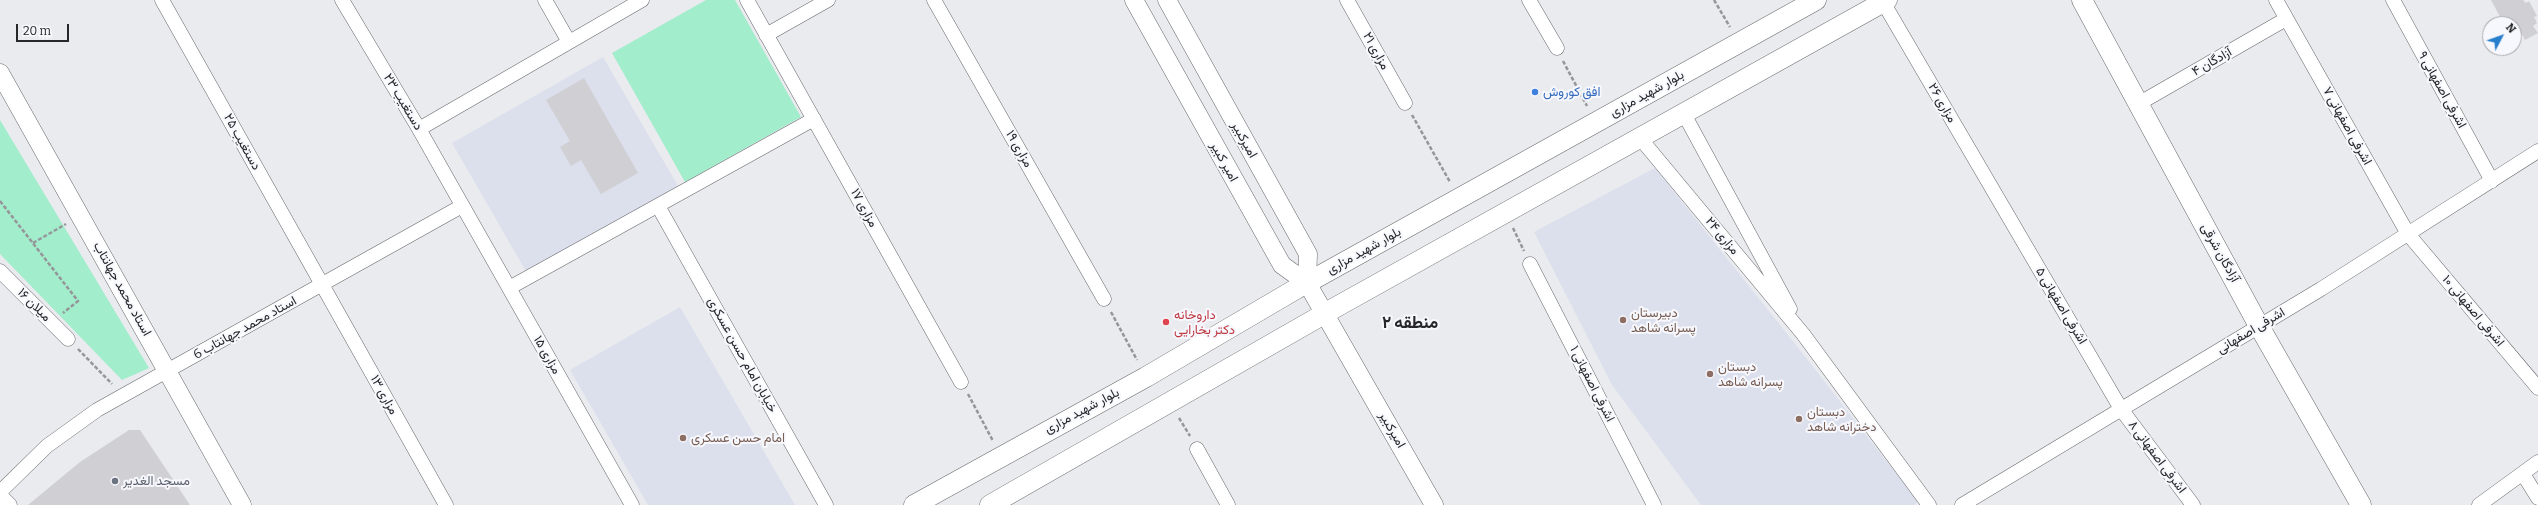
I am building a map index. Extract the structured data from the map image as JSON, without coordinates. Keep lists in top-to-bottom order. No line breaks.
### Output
{"streets":{"main road":["بلوار شهید مزاری","آزادگان شرقی"],"street":["مزاری ۲۱","آزادگان ۴","اشرفی اصفهانی ۹","دستغیب ۲۳","مزاری ۲۶","اشرفی اصفهانی ۷","امیرکبیر","دستغیب ۲۵","مزاری ۱۹","امیر کبیر","مزاری ۱۷","مزاری ۲۴","استاد محمد جهانتاب","میلان ۱۶","اشرفی اصفهانی ۵","اشرفی اصفهانی ۱۰","استاد محمد جهانتاب 6","اشرفی اصفهانی","مزاری ۱۵","خیابان امام حسن عسکری","اشرفی اصفهانی ۱","مزاری ۱۳","اشرفی اصفهانی ۸"]},"crossings":[["آزادگان ۴","اشرفی اصفهانی ۷"],["آزادگان ۴","آزادگان شرقی"],["اشرفی اصفهانی ۹","اشرفی اصفهانی"],["بلوار شهید مزاری","امیرکبیر"],["بلوار شهید مزاری","امیر کبیر"],["دستغیب ۲۳","استاد محمد جهانتاب 6"],["دستغیب ۲۳","مزاری ۱۵"],["مزاری ۲۶","اشرفی اصفهانی ۵"],["اشرفی اصفهانی ۷","اشرفی اصفهانی ۱۰"],["اشرفی اصفهانی ۷","اشرفی اصفهانی"],["امیرکبیر","امیر کبیر"],["دستغیب ۲۵","استاد محمد جهانتاب 6"],["دستغیب ۲۵","مزاری ۱۳"],["آزادگان شرقی","اشرفی اصفهانی"],["استاد محمد جهانتاب","استاد محمد جهانتاب 6"],["اشرفی اصفهانی ۵","اشرفی اصفهانی"],["اشرفی اصفهانی ۵","اشرفی اصفهانی ۸"],["اشرفی اصفهانی ۱۰","اشرفی اصفهانی"],["استاد محمد جهانتاب 6","مزاری ۱۵"],["استاد محمد جهانتاب 6","مزاری ۱۳"],["اشرفی اصفهانی","اشرفی اصفهانی ۸"]],"districts":["منطقه ۲"],"places":["افق کوروش","دبیرستان پسرانه شاهد","داروخانه دکتر بخارایی","دبستان پسرانه شاهد","دبستان دخترانه شاهد","امام حسن عسکری","مسجد الغدیر"],"scale_bar":"20 m","north":"top right"}
